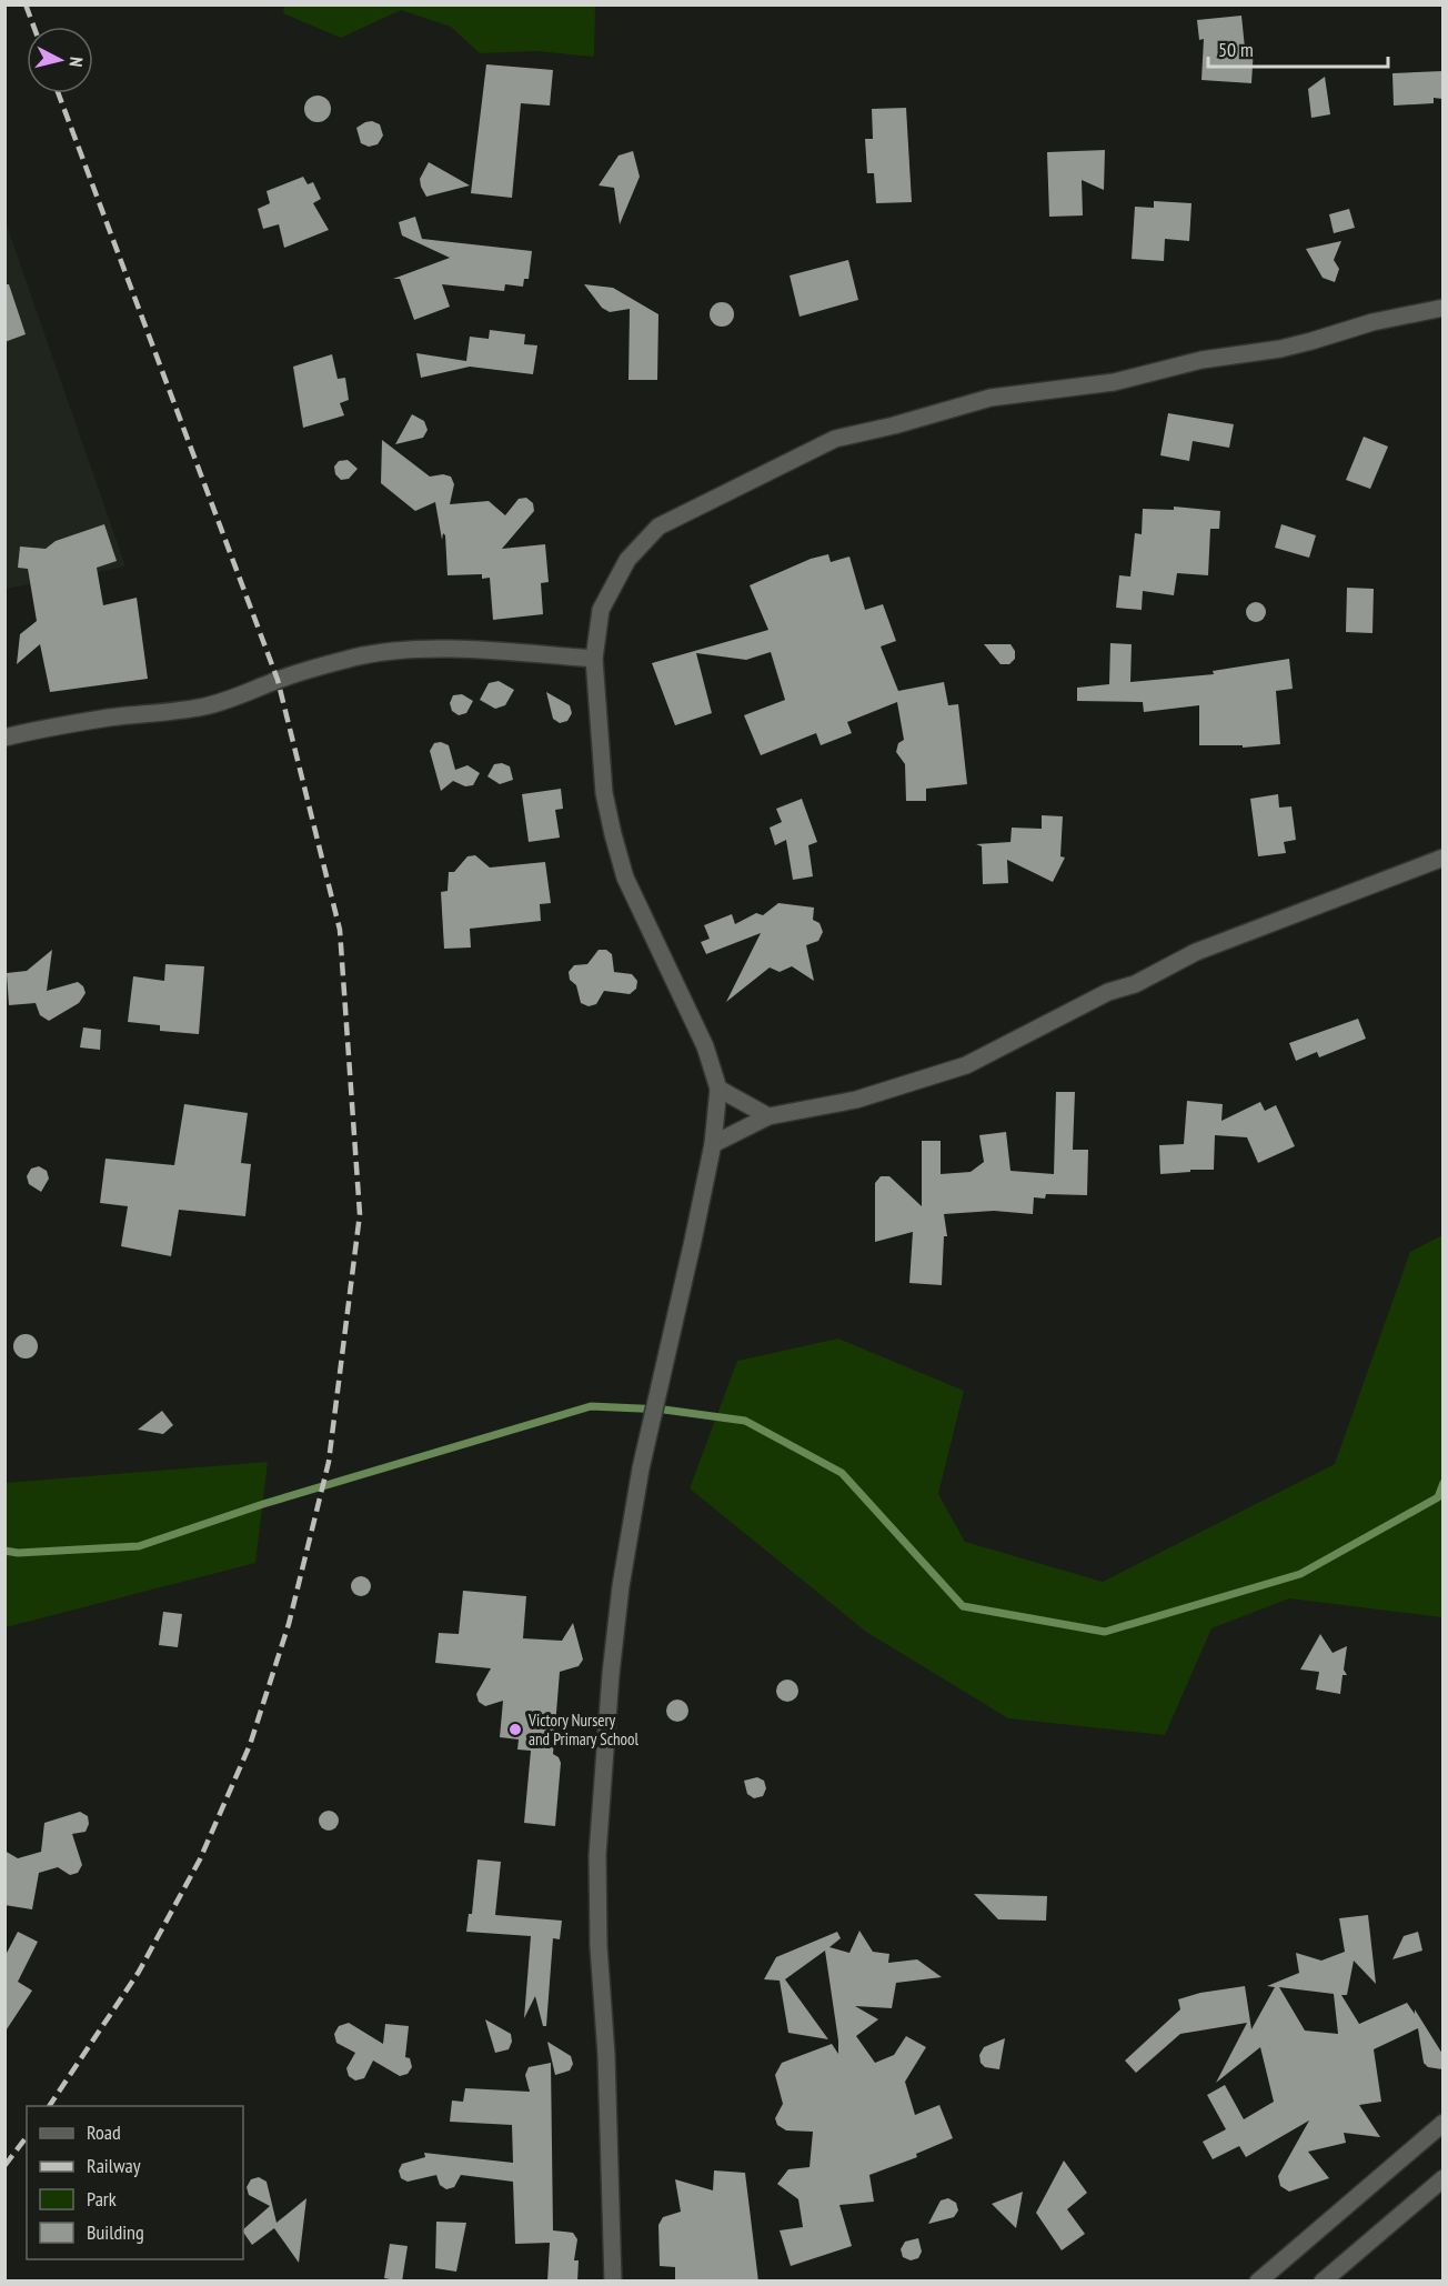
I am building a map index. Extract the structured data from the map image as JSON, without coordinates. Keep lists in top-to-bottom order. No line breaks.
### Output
{"places":["Victory Nursery and Primary School"],"legend":["Road","Railway","Park","Building"],"scale_bar":"50 m","north":"right"}
